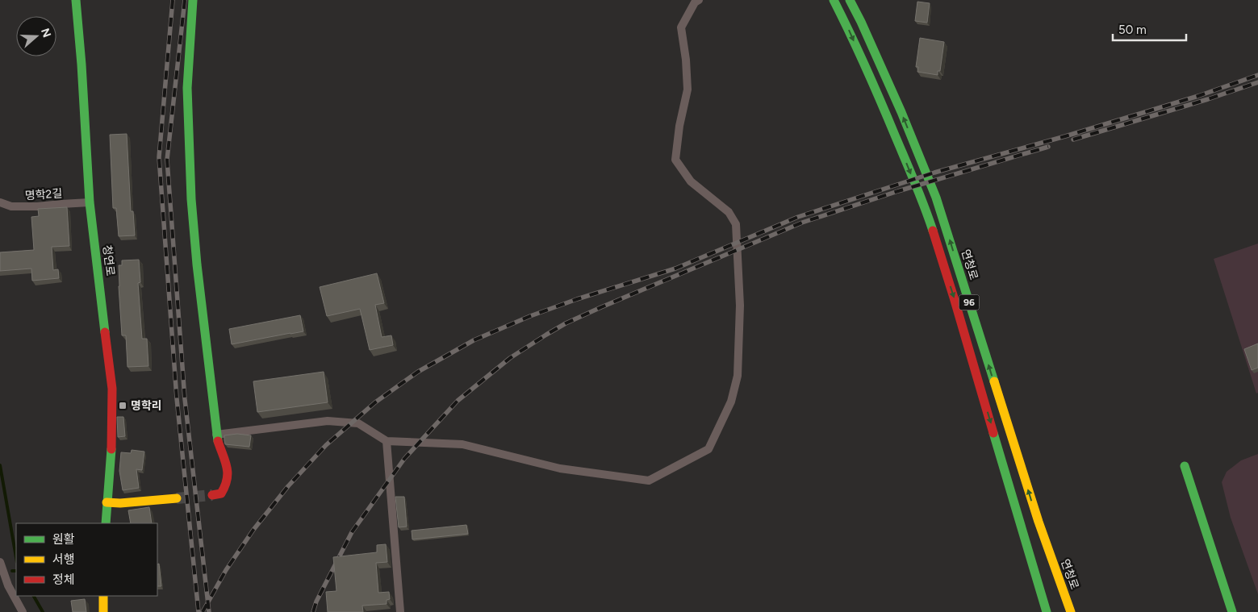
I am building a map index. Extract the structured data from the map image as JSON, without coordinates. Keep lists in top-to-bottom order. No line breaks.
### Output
{"streets":{"main road":["청연로","연청로","96"],"street":["명학2길"]},"crossings":[["명학2길","청연로"]],"places":{"transit":["명학리"]},"legend":["원활","서행","정체"],"scale_bar":"50 m","north":"right"}
